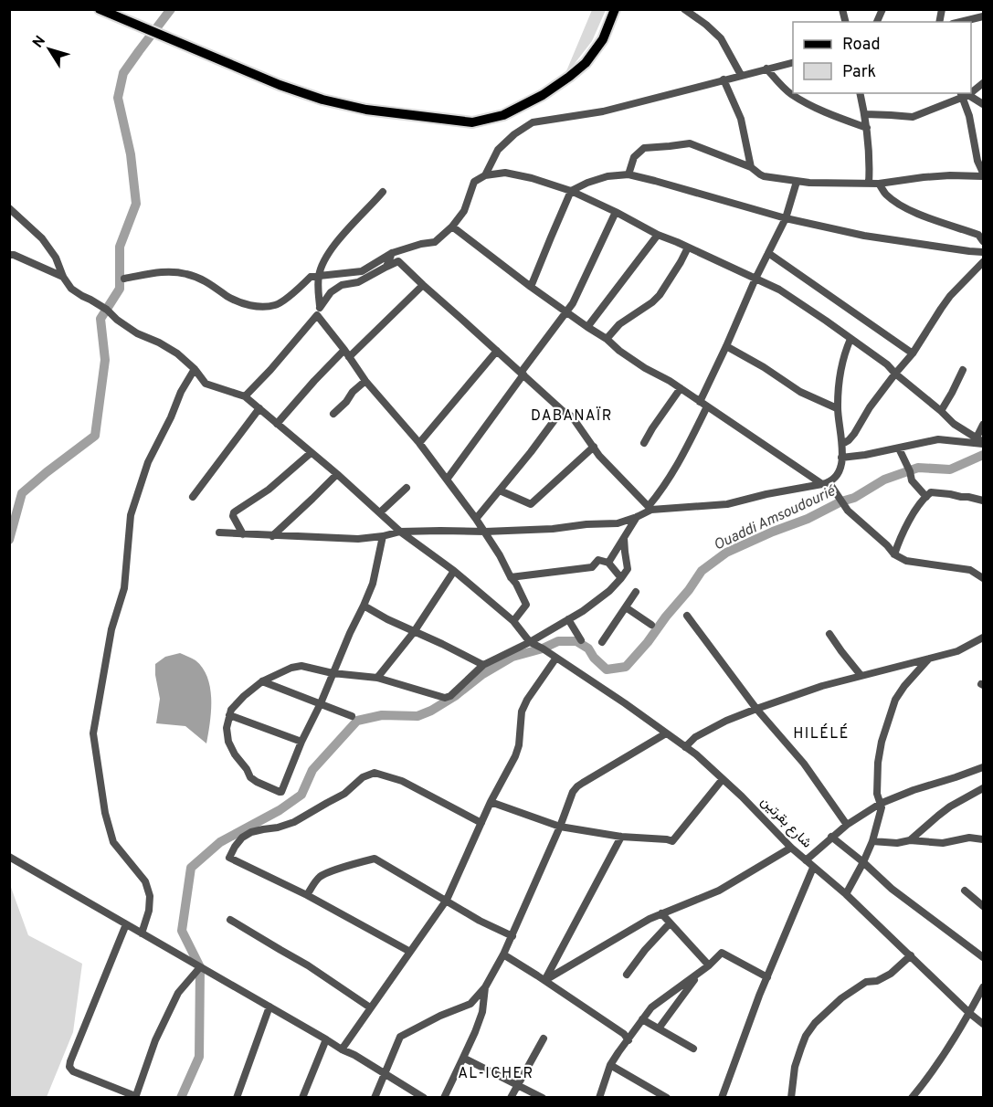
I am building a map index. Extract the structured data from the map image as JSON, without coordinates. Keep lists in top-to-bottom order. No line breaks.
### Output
{"streets":{"street":["شارع بقرتين"]},"districts":["DABANAÏR","HILÉLÉ","AL-ICHER"],"water":["Ouaddi Amsoudourié"],"legend":["Road","Park"],"north":"top left"}
